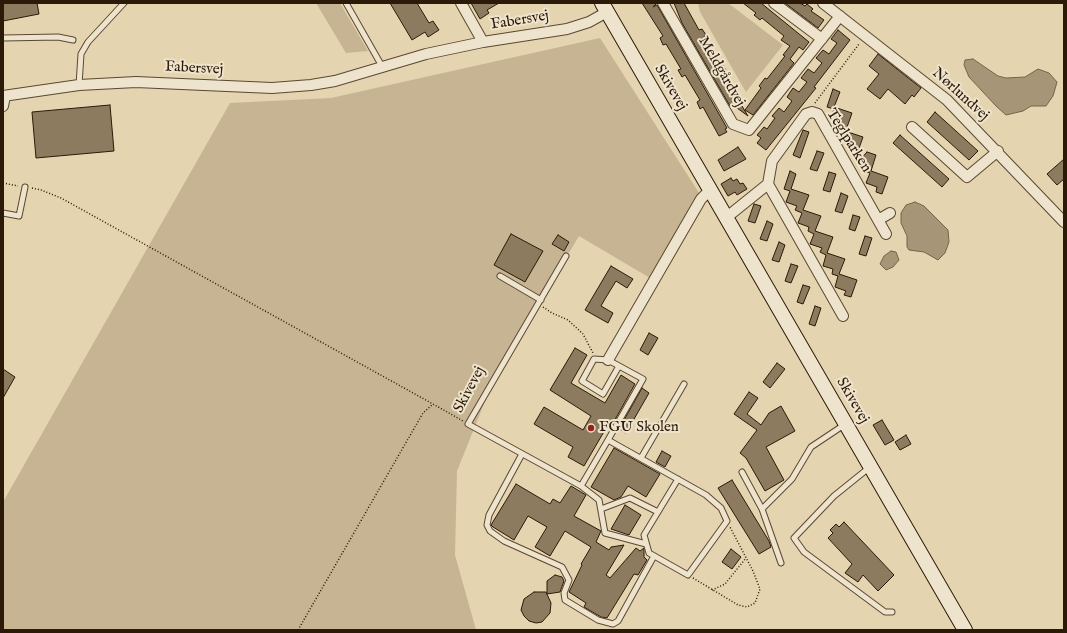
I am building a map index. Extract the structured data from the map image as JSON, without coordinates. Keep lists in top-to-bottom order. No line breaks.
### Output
{"streets":{"street":["Fabersvej","Meldgårdvej","Skivevej","Nørlundvej","Teglparken"]},"crossings":[["Fabersvej","Skivevej"],["Meldgårdvej","Nørlundvej"]],"places":["FGU Skolen"]}
